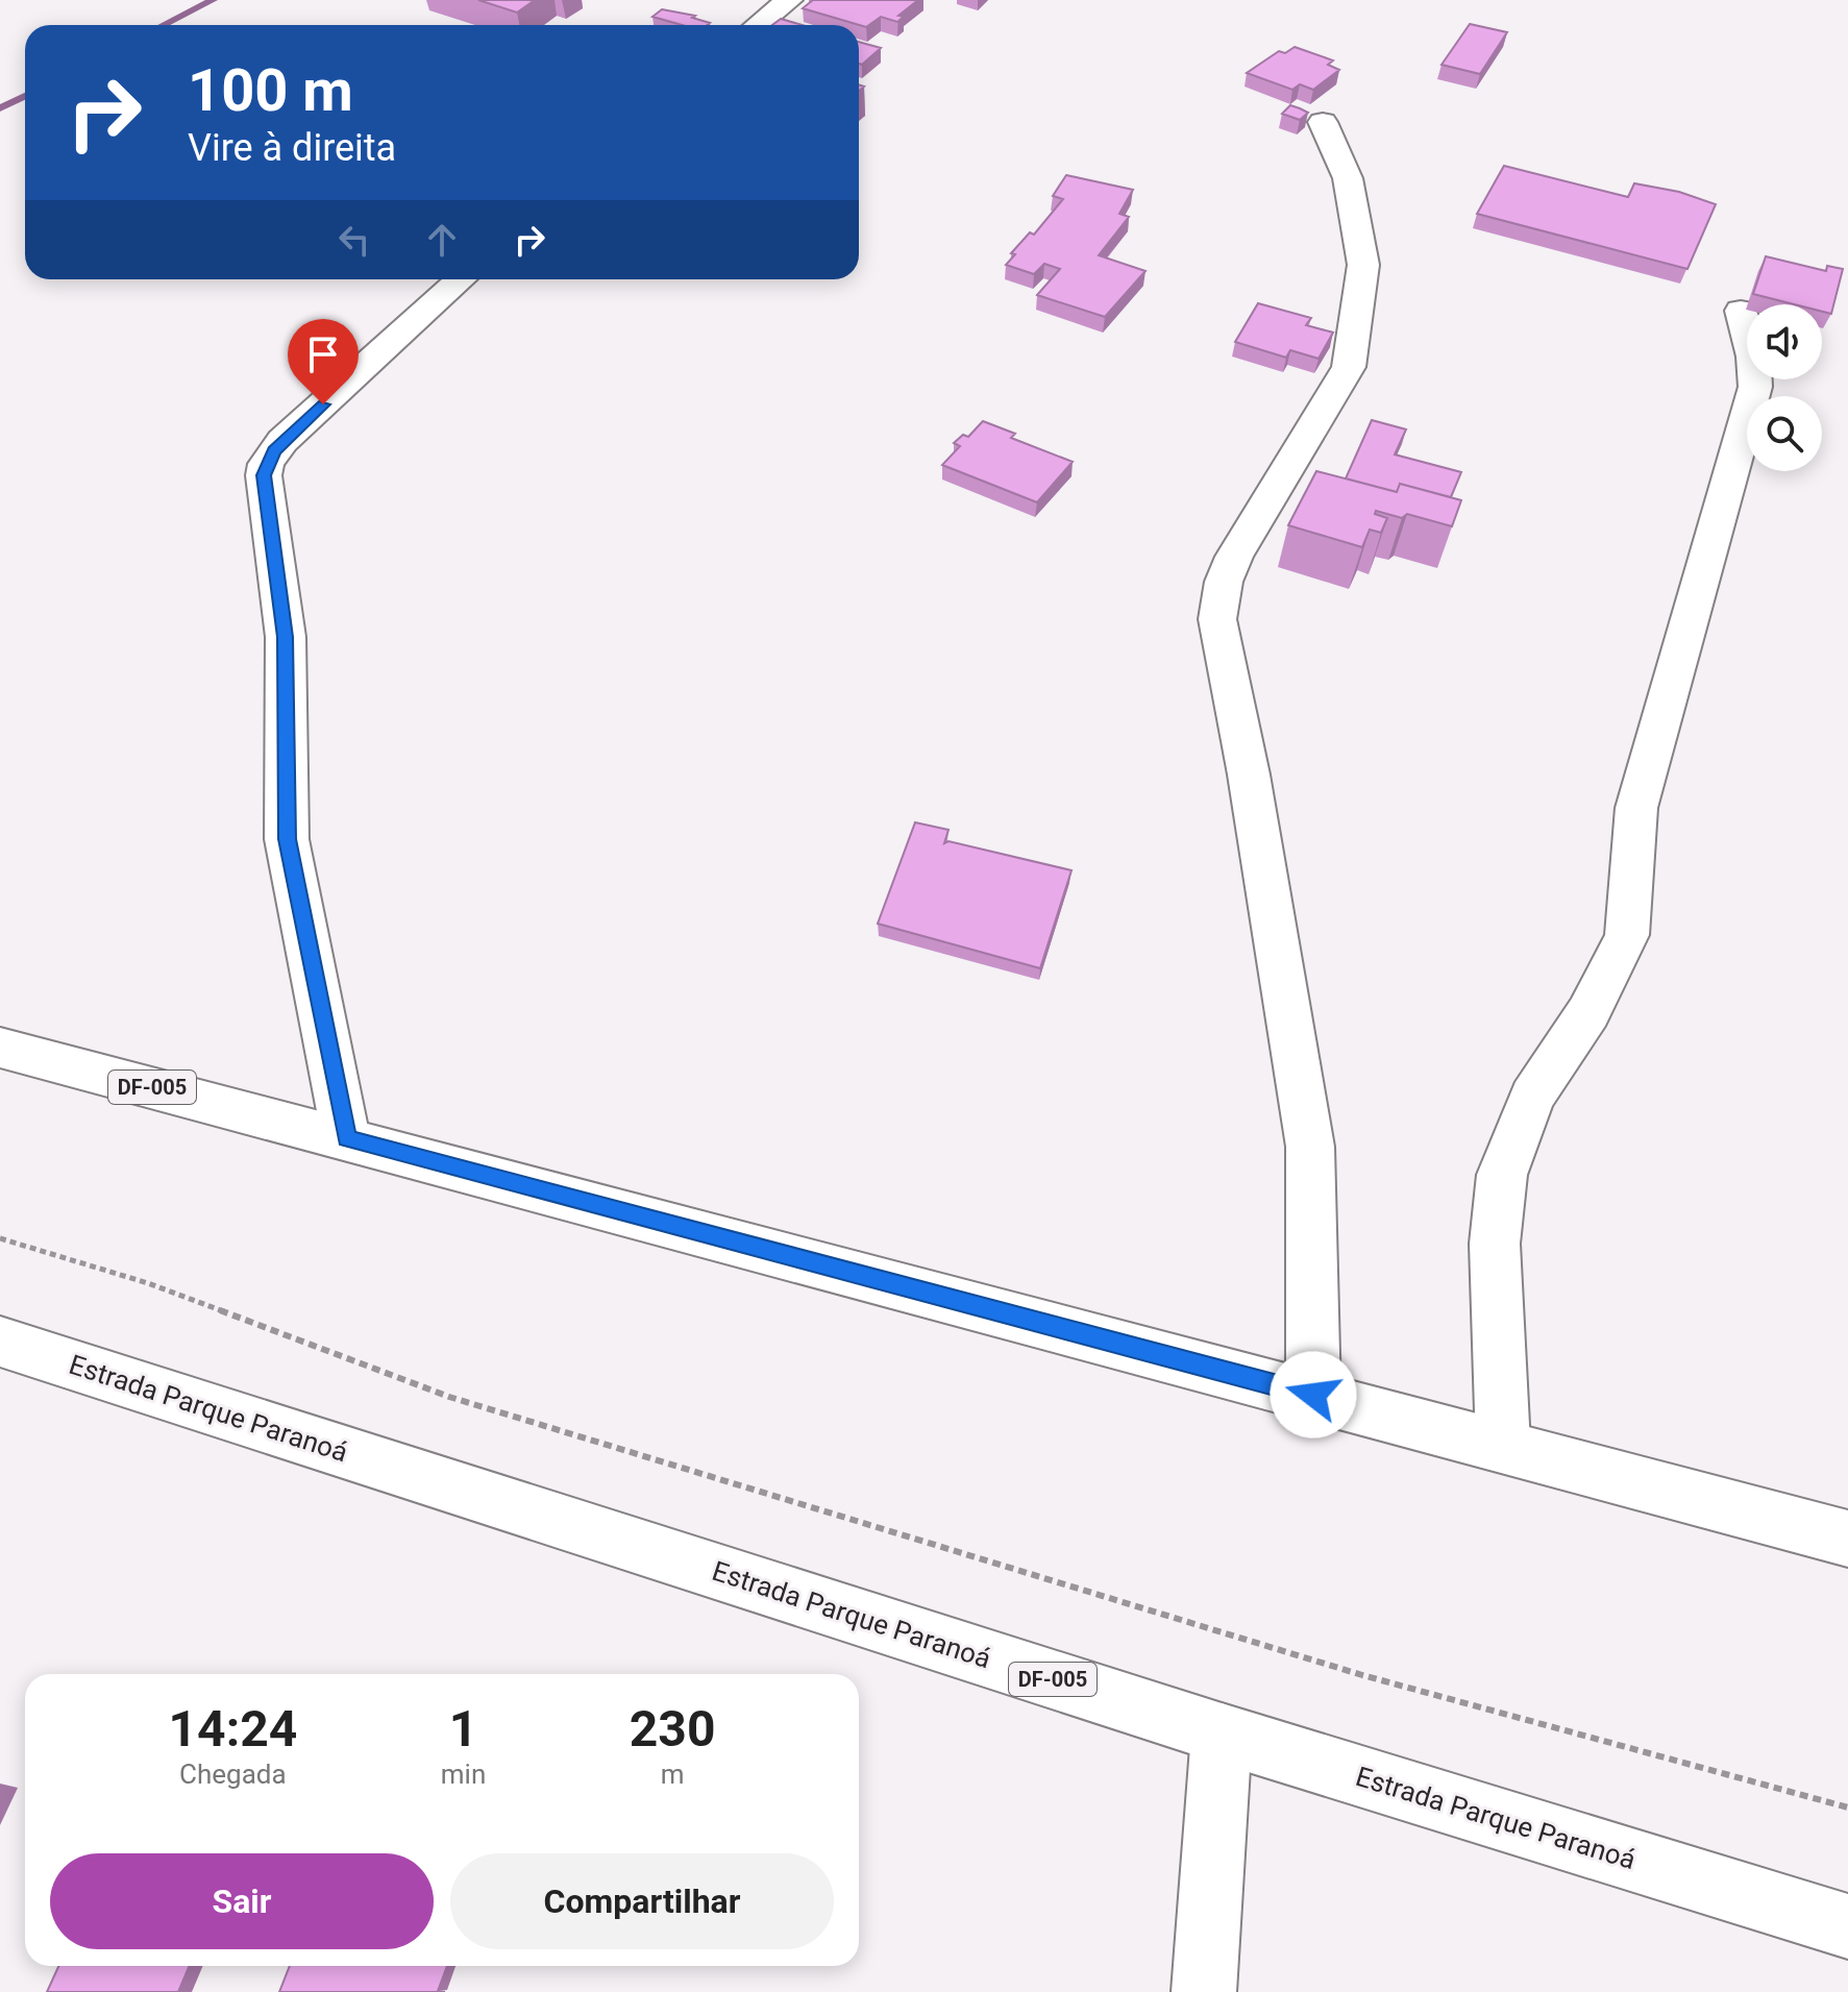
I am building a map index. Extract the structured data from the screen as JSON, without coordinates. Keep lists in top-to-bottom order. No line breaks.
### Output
{"streets":{"street":["DF-005","Estrada Parque Paranoá"]},"page":{"turn":["100 m","Vire à direita"],"eta":["14:24","Chegada","1","min","230","m"],"buttons":["Sair","Compartilhar"]}}
